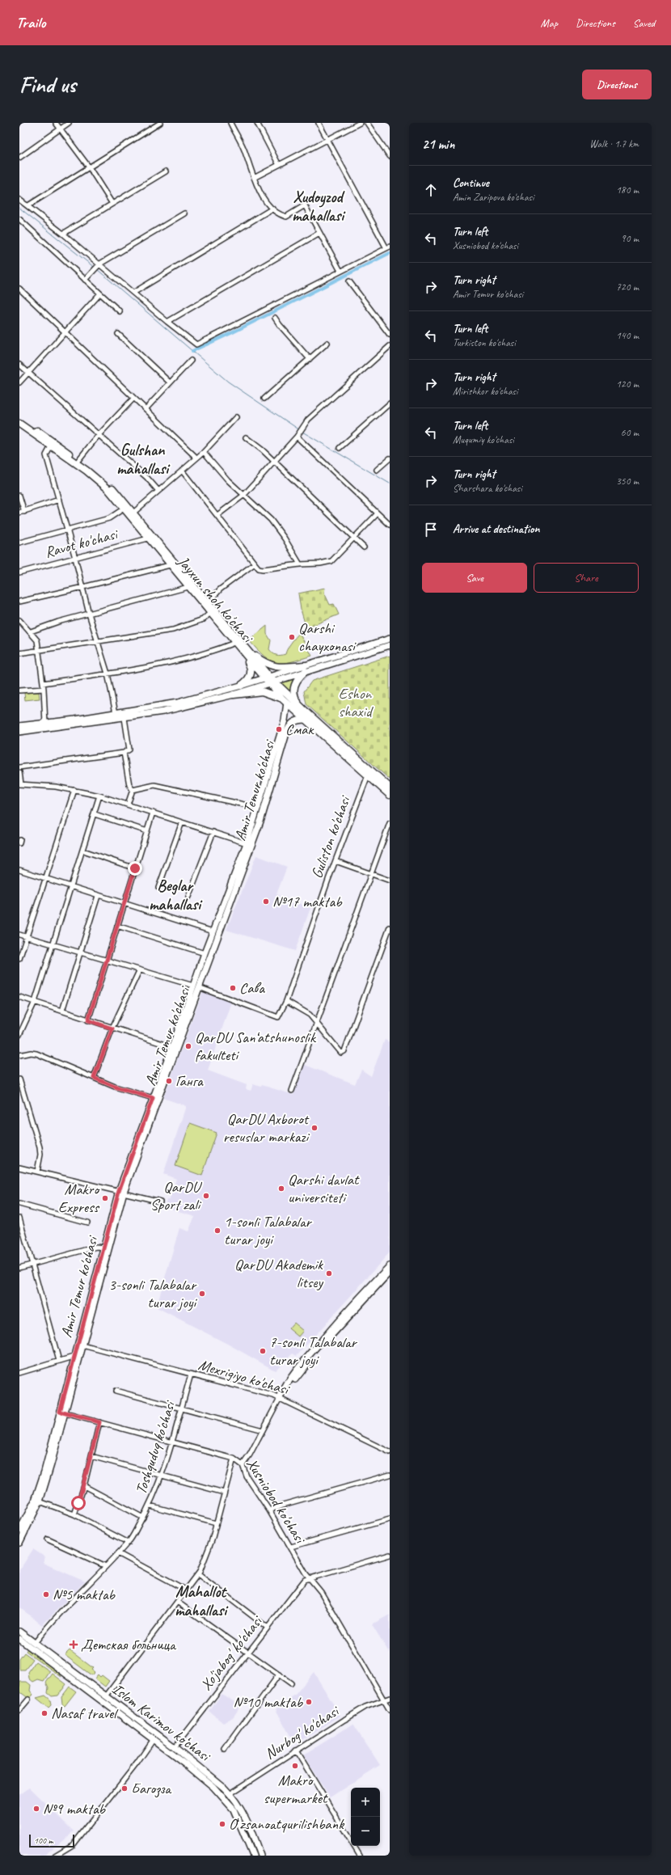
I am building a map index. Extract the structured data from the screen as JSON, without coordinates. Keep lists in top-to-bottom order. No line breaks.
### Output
{"streets":{"highway":["Jayxun shoh ko'chasi"],"main road":["Amir Temur ko'chasi","Islom Karimov ko‘chasi"],"street":["Ravot ko'chasi","Guliston ko'chasi","Mexrigiyo ko'chasi","Toshquduq ko'chasi","Xusniobod ko'chasi","Xo'jabog' ko'chasi","Nurbog' ko'chasi"]},"crossings":[["Ravot ko'chasi","Jayxun shoh ko'chasi"],["Jayxun shoh ko'chasi","Amir Temur ko'chasi"],["Jayxun shoh ko'chasi","Guliston ko'chasi"],["Amir Temur ko'chasi","Guliston ko'chasi"],["Amir Temur ko'chasi","Mexrigiyo ko'chasi"],["Amir Temur ko'chasi","Xusniobod ko'chasi"],["Mexrigiyo ko'chasi","Toshquduq ko'chasi"],["Toshquduq ko'chasi","Xusniobod ko'chasi"],["Toshquduq ko'chasi","Islom Karimov ko‘chasi"],["Xusniobod ko'chasi","Xo'jabog' ko'chasi"],["Xusniobod ko'chasi","Nurbog' ko'chasi"],["Xo'jabog' ko'chasi","Islom Karimov ko‘chasi"],["Islom Karimov ko‘chasi","Nurbog' ko'chasi"]],"districts":["Xudoyzod mahallasi","Gulshan mahallasi","Beglar mahallasi","Mahallot mahallasi"],"parks":["Eshon shaxid"],"places":{"other":["Qarshi chayxonasi","Смак","№17 maktab","Сава","QarDU San‘atshunoslik fakulteti","Ганга","QarDU Axborot resuslar markazi","Qarshi davlat universiteti","QarDU Sport zali","Makro Express","1-sonli Talabalar turar joyi","QarDU Akademik litsey","3-sonli Talabalar turar joyi","7-sonli Talabalar turar joyi","№5 maktab","№10 maktab","Nasaf travel","Makro supermarket","Багозза","№9 maktab","Oʻzsanoatqurilishbank"],"health":["Детская больница"]},"scale_bar":"100 m","page":{"header":"Trailo","nav":["Map","Directions","Saved"],"buttons":["Directions",["Save","Share"]],"title":"Find us","heading":["21 min","Walk · 1.7 km"],"list":[["Continue","Amin Zaripova ko'chasi","180 m"],["Turn left","Xusniobod ko'chasi","90 m"],["Turn right","Amir Temur ko'chasi","720 m"],["Turn left","Turkiston ko'chasi","140 m"],["Turn right","Mirishkor ko'chasi","120 m"],["Turn left","Muqumiy ko'chasi","60 m"],["Turn right","Sharshara ko'chasi","350 m"],"Arrive at destination"],"map_buttons":["+","−"],"scale":"100 m"}}
